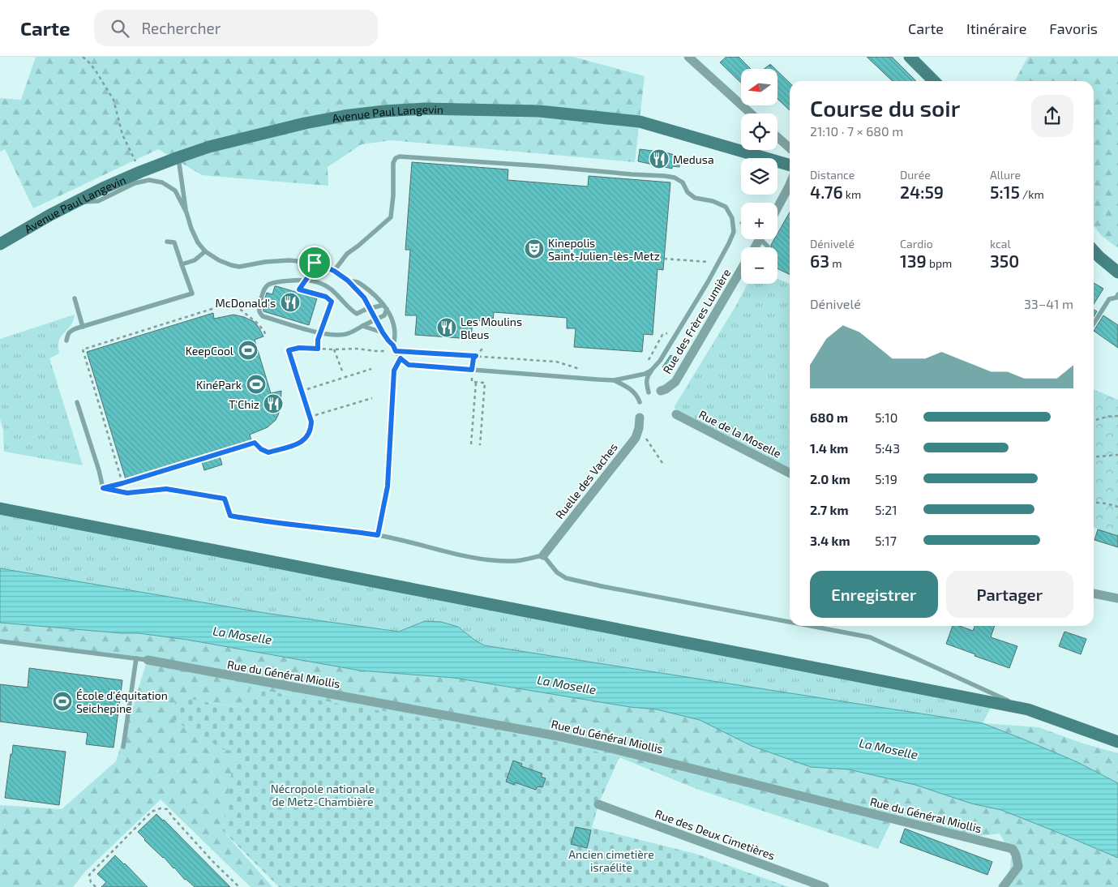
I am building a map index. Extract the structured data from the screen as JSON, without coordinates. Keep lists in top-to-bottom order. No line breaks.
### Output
{"streets":{"main road":["Avenue Paul Langevin"],"street":["Rue des Frères Lumière","Rue de la Moselle","Ruelle des Vaches","Rue du Général Miollis","Rue des Deux Cimetières"]},"water":["La Moselle"],"parks":["Nécropole nationale de Metz-Chambière","Ancien cimetière israélite"],"places":{"restaurant":["Medusa","McDonald's","Les Moulins Bleus","T'Chiz"],"theatre":["Kinepolis Saint-Julien-lès-Metz"],"sports":["KeepCool","KinéPark","École d'équitation Seichepine"]},"north":"left","page":{"header":"Carte","search":"Rechercher","nav":["Carte","Itinéraire","Favoris"],"map_buttons":["+","−"],"heading":["Course du soir","21:10 · 7 × 680 m"],"stats":[["Distance","4.76 km"],["Durée","24:59"],["Allure","5:15 /km"],["Dénivelé","63 m"],["Cardio","139 bpm"],["kcal","350"]],"chart":["Dénivelé","33–41 m"],"list":[{"name":"680 m","note":"5:10"},{"name":"1.4 km","note":"5:43"},{"name":"2.0 km","note":"5:19"},{"name":"2.7 km","note":"5:21"},{"name":"3.4 km","note":"5:17"}],"buttons":["Enregistrer","Partager"]}}
